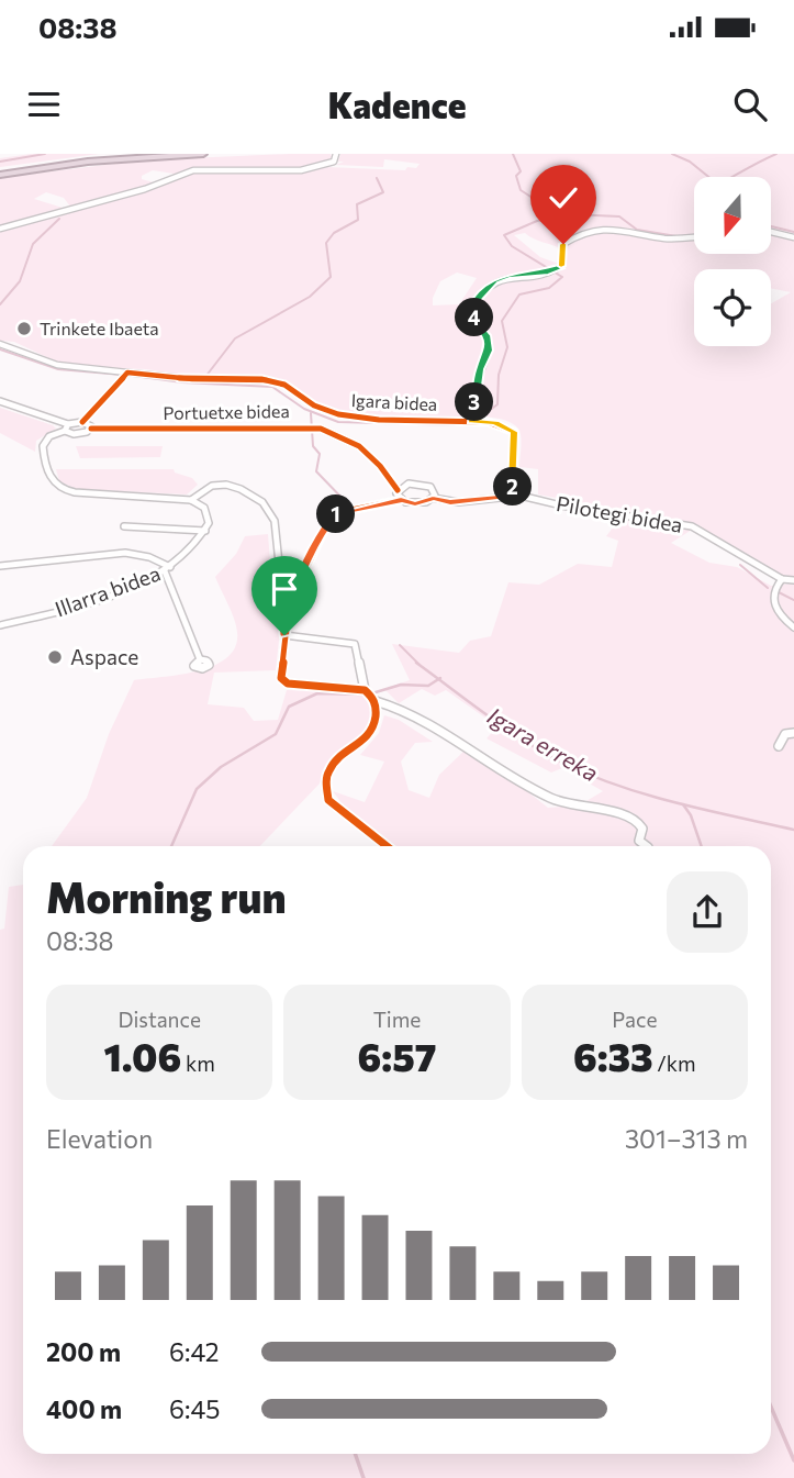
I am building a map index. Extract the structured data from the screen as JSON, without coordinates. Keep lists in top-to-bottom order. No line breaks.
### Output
{"streets":{"street":["Igara bidea","Portuetxe bidea","Pilotegi bidea","Illarra bidea"]},"crossings":[["Igara bidea","Pilotegi bidea"],["Portuetxe bidea","Pilotegi bidea"]],"water":["Igara erreka"],"places":["Trinkete Ibaeta","Aspace"],"north":"bottom","page":{"status":"08:38","header":"Kadence","pins":["4","3","2","1"],"heading":["Morning run","08:38"],"stats":[["Distance","1.06 km"],["Time","6:57"],["Pace","6:33 /km"]],"chart":["Elevation","301–313 m"],"list":[{"name":"200 m","note":"6:42"},{"name":"400 m","note":"6:45"}]}}
